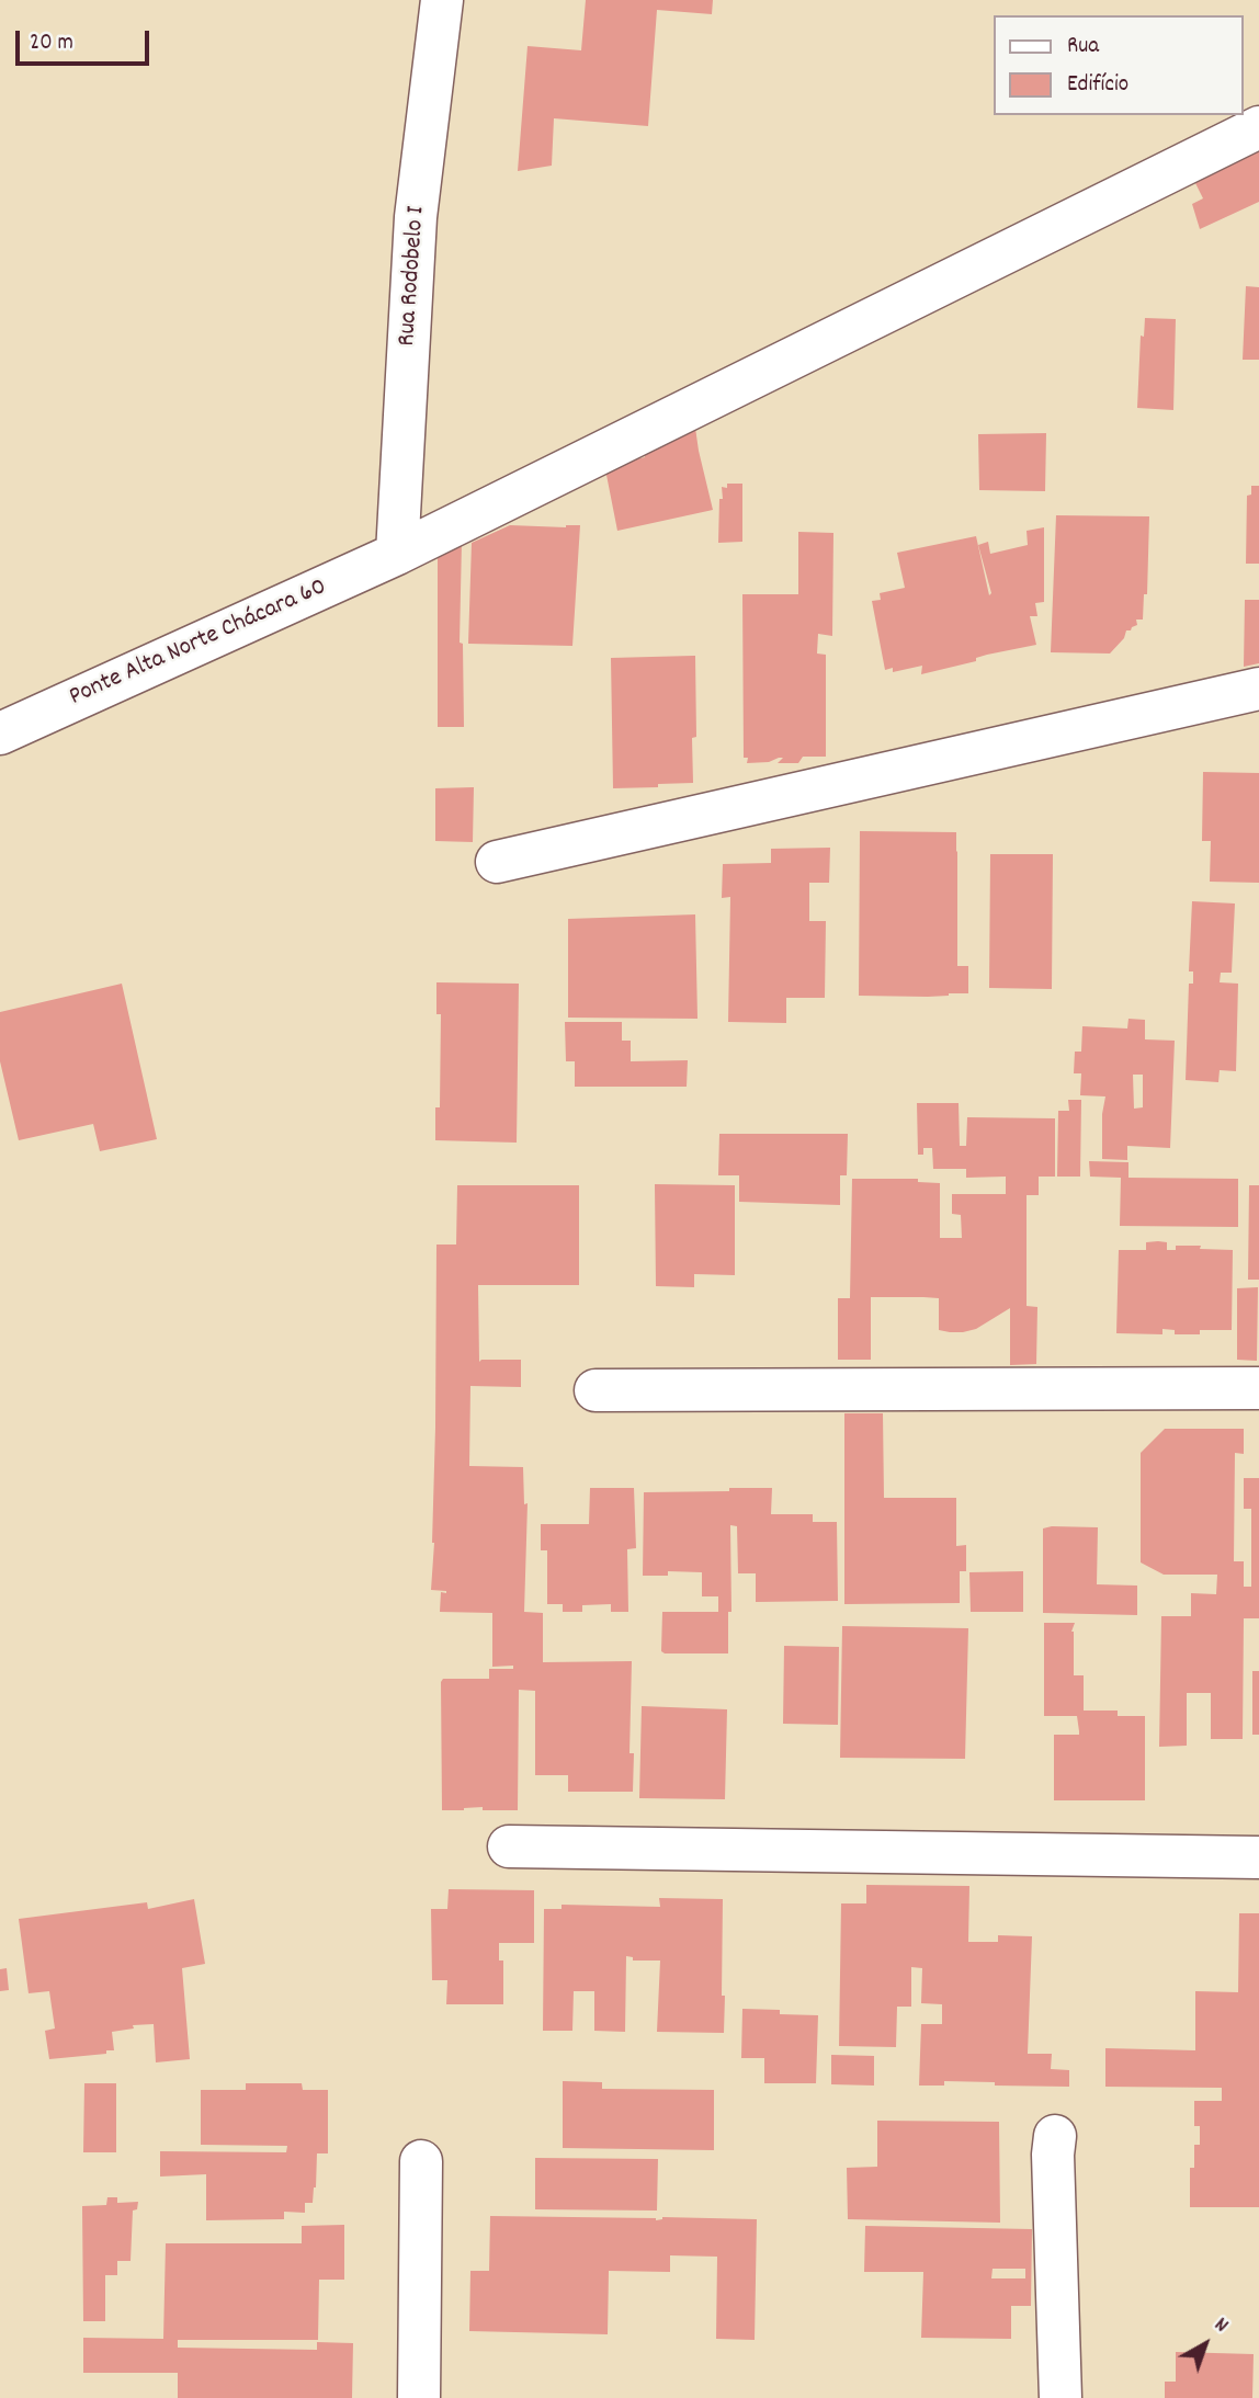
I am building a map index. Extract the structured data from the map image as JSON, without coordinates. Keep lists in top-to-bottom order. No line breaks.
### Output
{"streets":{"street":["Rua Rodobelo I","Ponte Alta Norte Chácara 60"]},"crossings":[["Rua Rodobelo I","Ponte Alta Norte Chácara 60"]],"legend":["Rua","Edifício"],"scale_bar":"20 m","north":"top right"}
